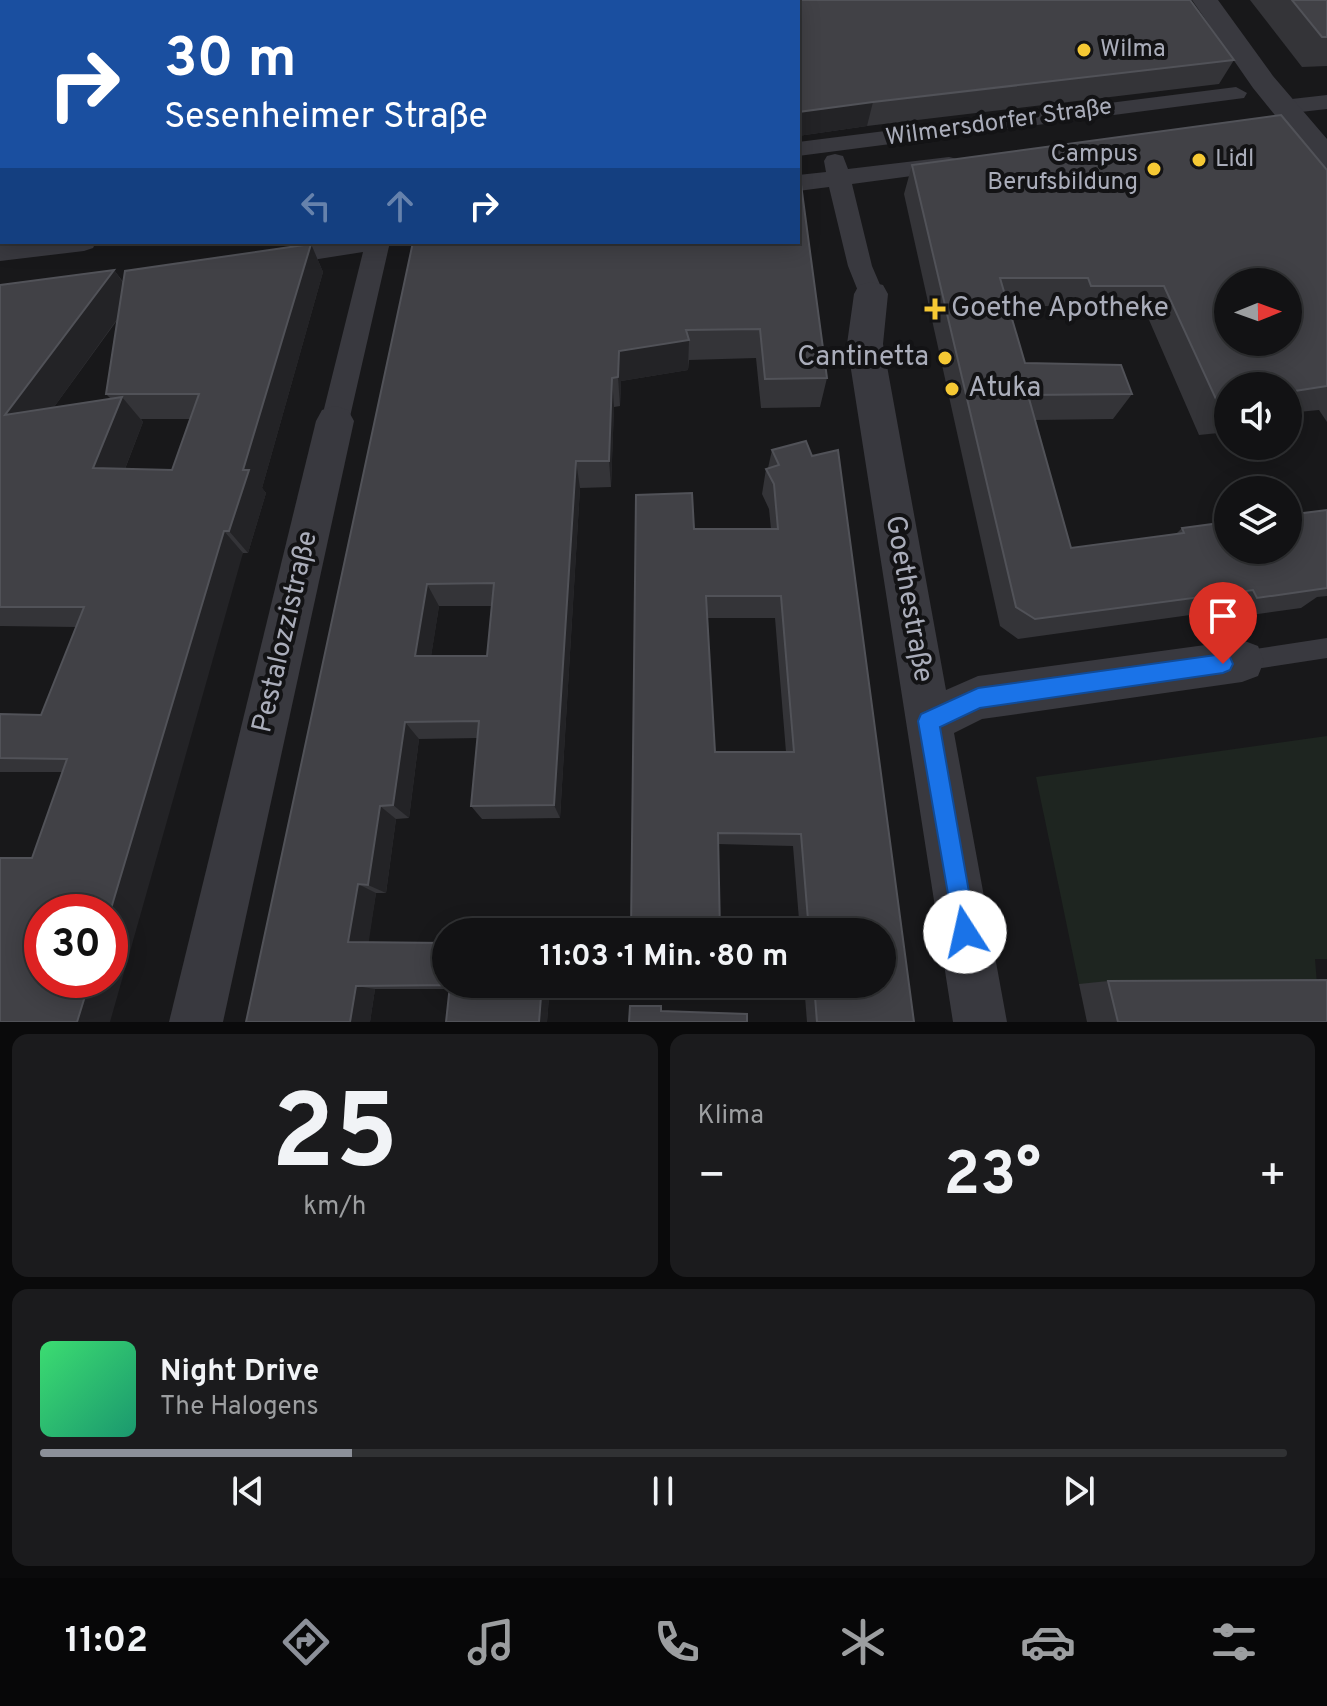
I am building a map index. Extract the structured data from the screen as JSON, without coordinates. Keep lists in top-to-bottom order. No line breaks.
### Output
{"streets":{"street":["Wilmersdorfer Straße","Goethestraße","Pestalozzistraße"]},"crossings":[["Wilmersdorfer Straße","Goethestraße"]],"places":{"other":["Wilma","Lidl","Campus Berufsbildung","Cantinetta","Atuka"],"health":["Goethe Apotheke"]},"north":"right","page":{"turn":["30 m","Sesenheimer Straße"],"limit":"30","trip":"11:03 · 1 Min. · 80 m","tile":[["25","km/h"],"Klima"],"heat":["−","23°","+"],"song":["Night Drive","The Halogens"],"tabs":"11:02"}}
